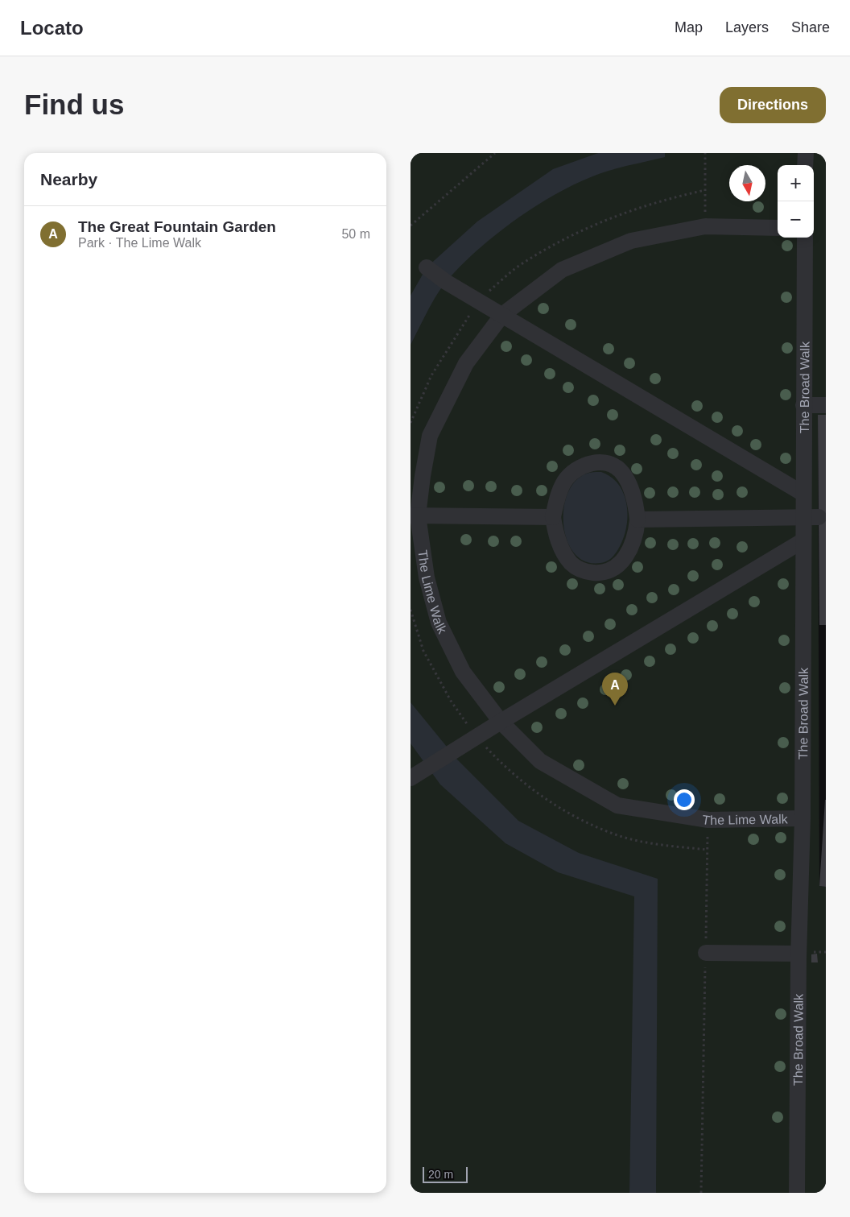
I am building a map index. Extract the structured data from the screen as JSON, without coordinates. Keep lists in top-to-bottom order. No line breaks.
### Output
{"streets":{"street":["The Broad Walk","The Lime Walk"]},"crossings":[["The Broad Walk","The Lime Walk"]],"scale_bar":"20 m","north":"bottom","page":{"header":"Locato","nav":["Map","Layers","Share"],"buttons":"Directions","title":"Find us","heading":"Nearby","map_buttons":["+","−"],"list":[{"mark":"A","name":"The Great Fountain Garden","note":"Park · The Lime Walk","value":"50 m"}],"pins":"A","scale":"20 m"}}
